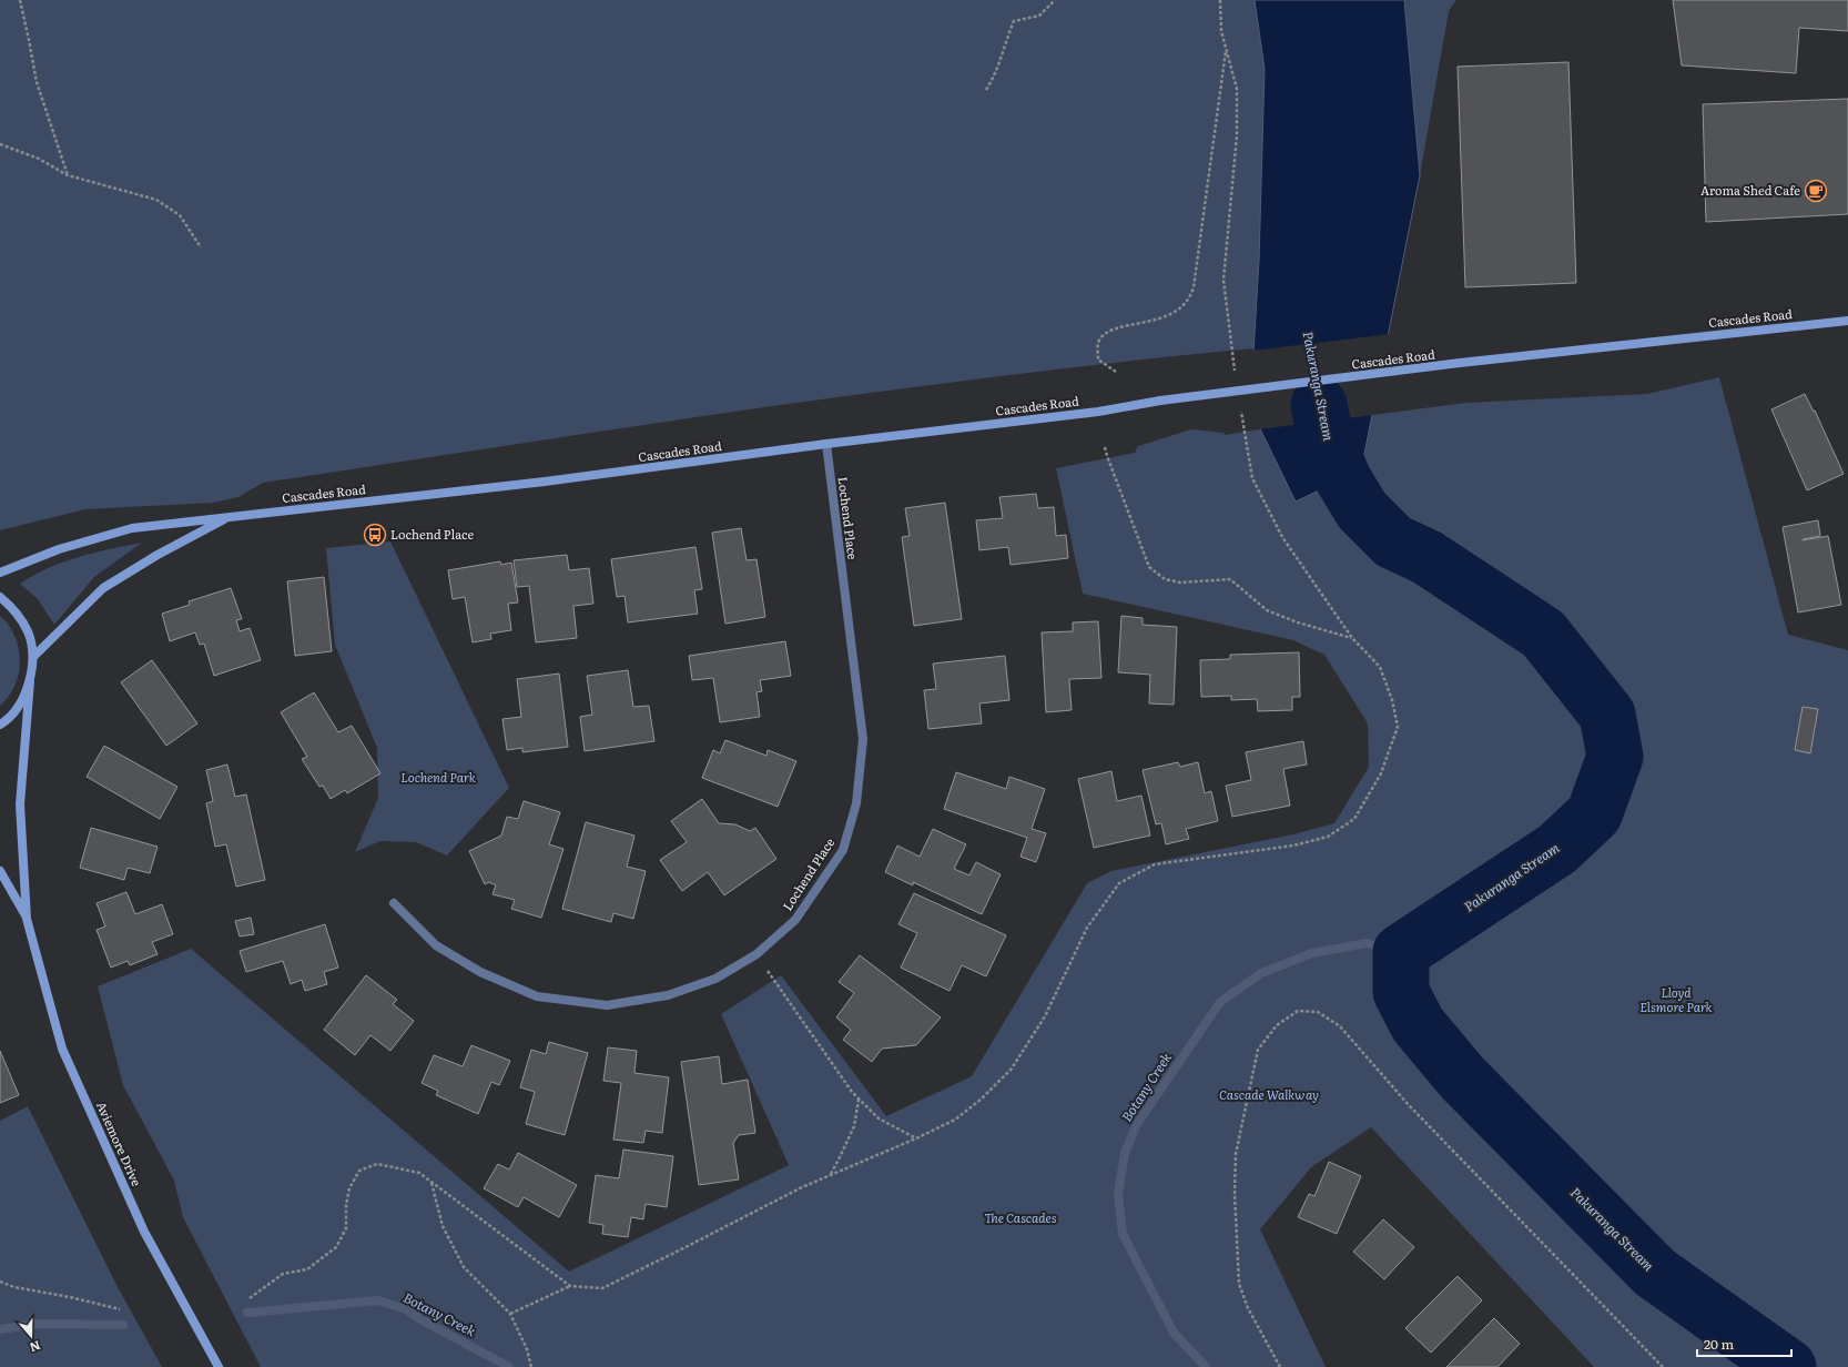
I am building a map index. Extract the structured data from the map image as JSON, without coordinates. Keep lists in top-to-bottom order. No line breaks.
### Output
{"streets":{"main road":["Cascades Road","Aviemore Drive"],"street":["Lochend Place"]},"crossings":[["Cascades Road","Lochend Place"]],"water":["Pakuranga Stream","Botany Creek"],"parks":["Lochend Park","Lloyd Elsmore Park","Cascade Walkway","The Cascades"],"places":{"cafe":["Aroma Shed Cafe"],"bus stop":["Lochend Place"]},"scale_bar":"20 m","north":"bottom"}
